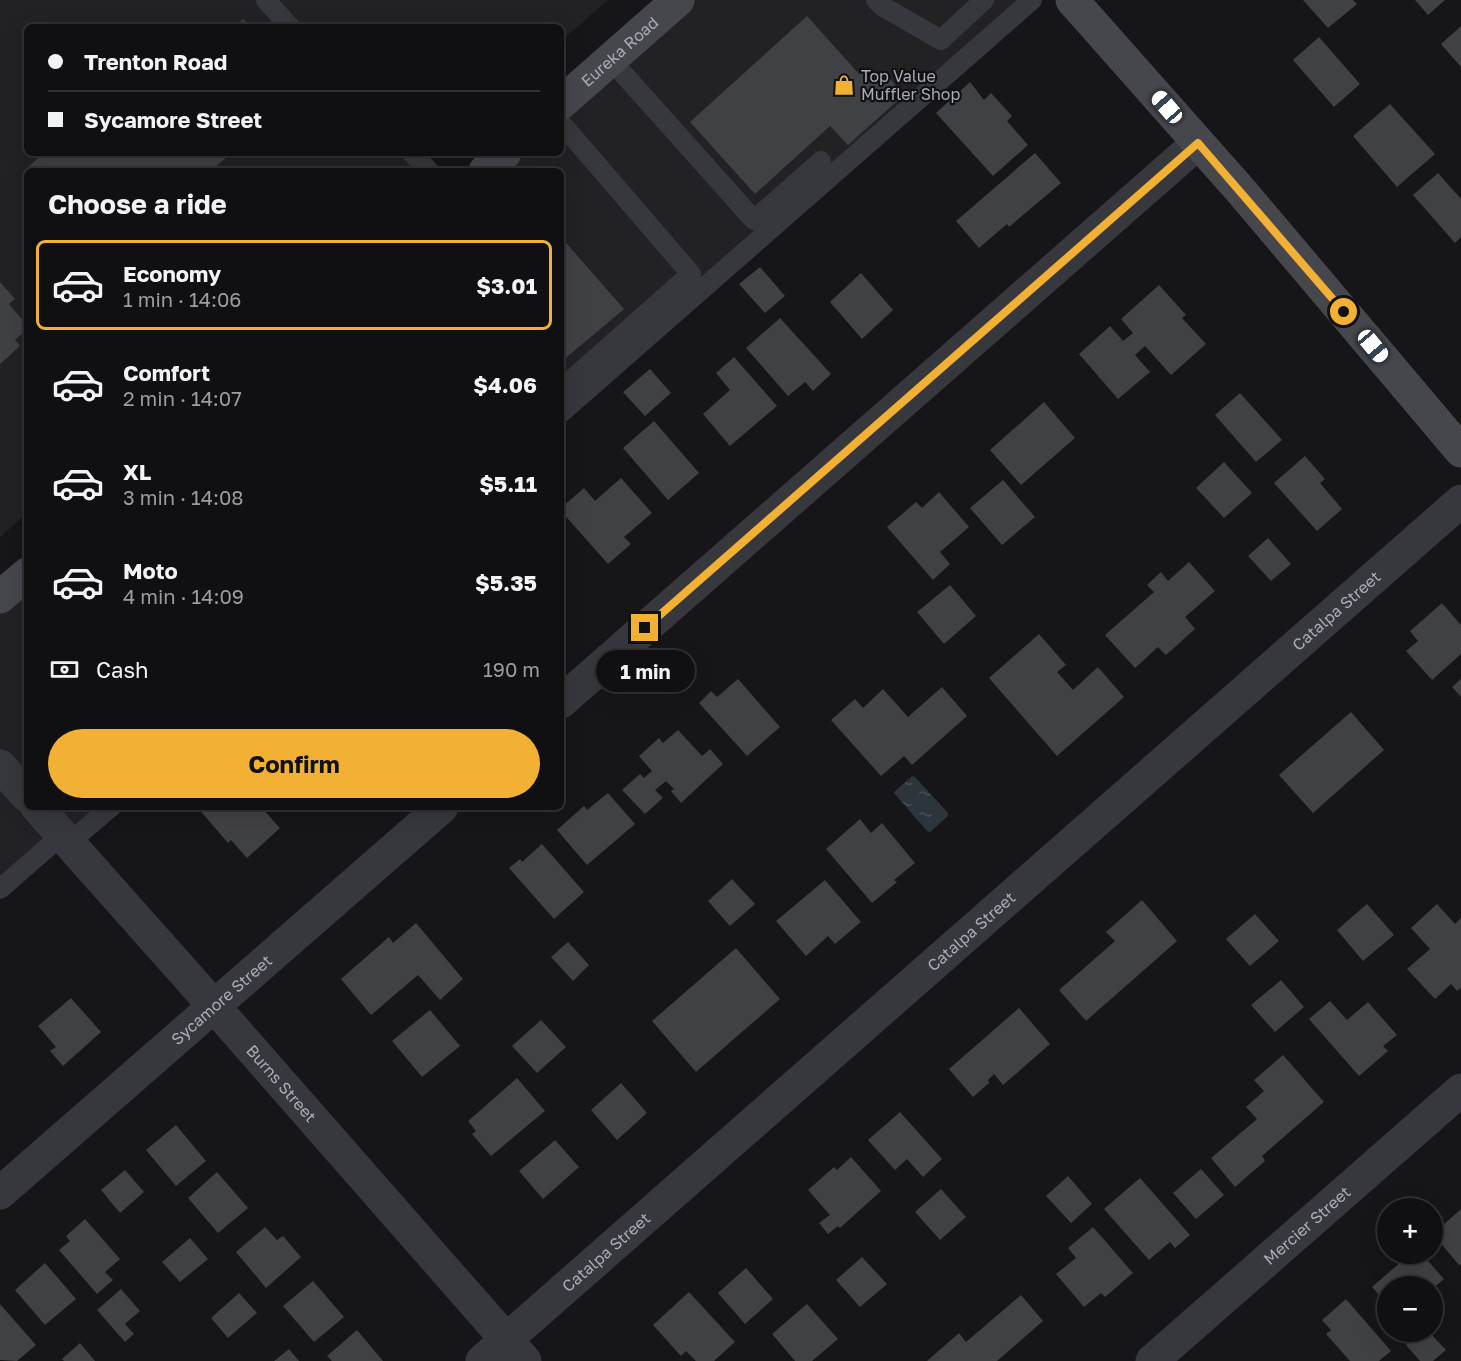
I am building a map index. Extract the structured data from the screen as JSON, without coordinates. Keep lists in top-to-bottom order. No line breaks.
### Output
{"streets":{"street":["Eureka Road","Catalpa Street","Sycamore Street","Burns Street","Mercier Street"]},"crossings":[["Catalpa Street","Burns Street"],["Sycamore Street","Burns Street"]],"places":{"shop":["Top Value Muffler Shop"]},"page":{"banner":["Trenton Road","Sycamore Street"],"heading":"Choose a ride","list":[{"name":"Economy","note":"1 min · 14:06","value":"$3.01"},{"name":"Comfort","note":"2 min · 14:07","value":"$4.06"},{"name":"XL","note":"3 min · 14:08","value":"$5.11"},{"name":"Moto","note":"4 min · 14:09","value":"$5.35"}],"pay":["Cash","190 m"],"bubble":"1 min","buttons":"Confirm","map_buttons":["+","−"]}}
